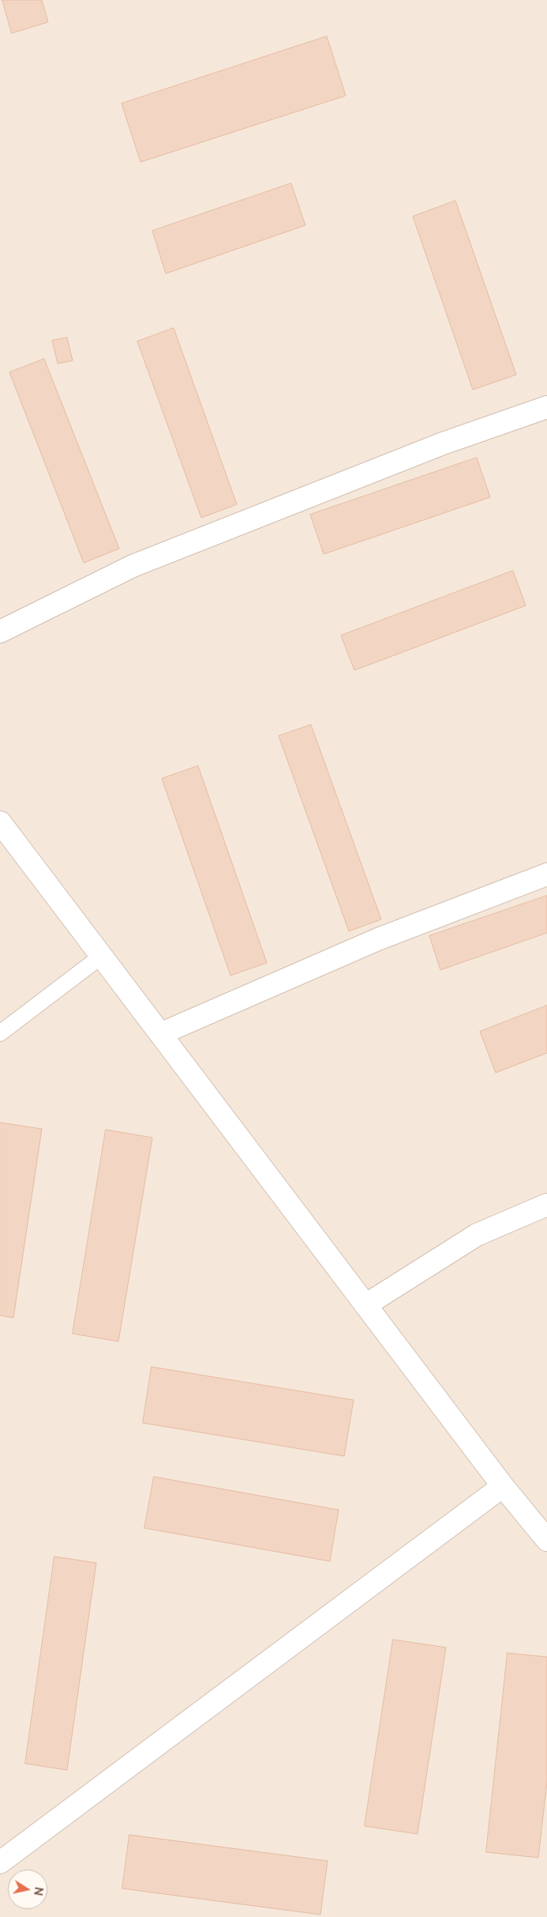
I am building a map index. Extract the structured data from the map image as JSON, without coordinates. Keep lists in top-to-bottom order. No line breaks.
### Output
{"north":"right"}
